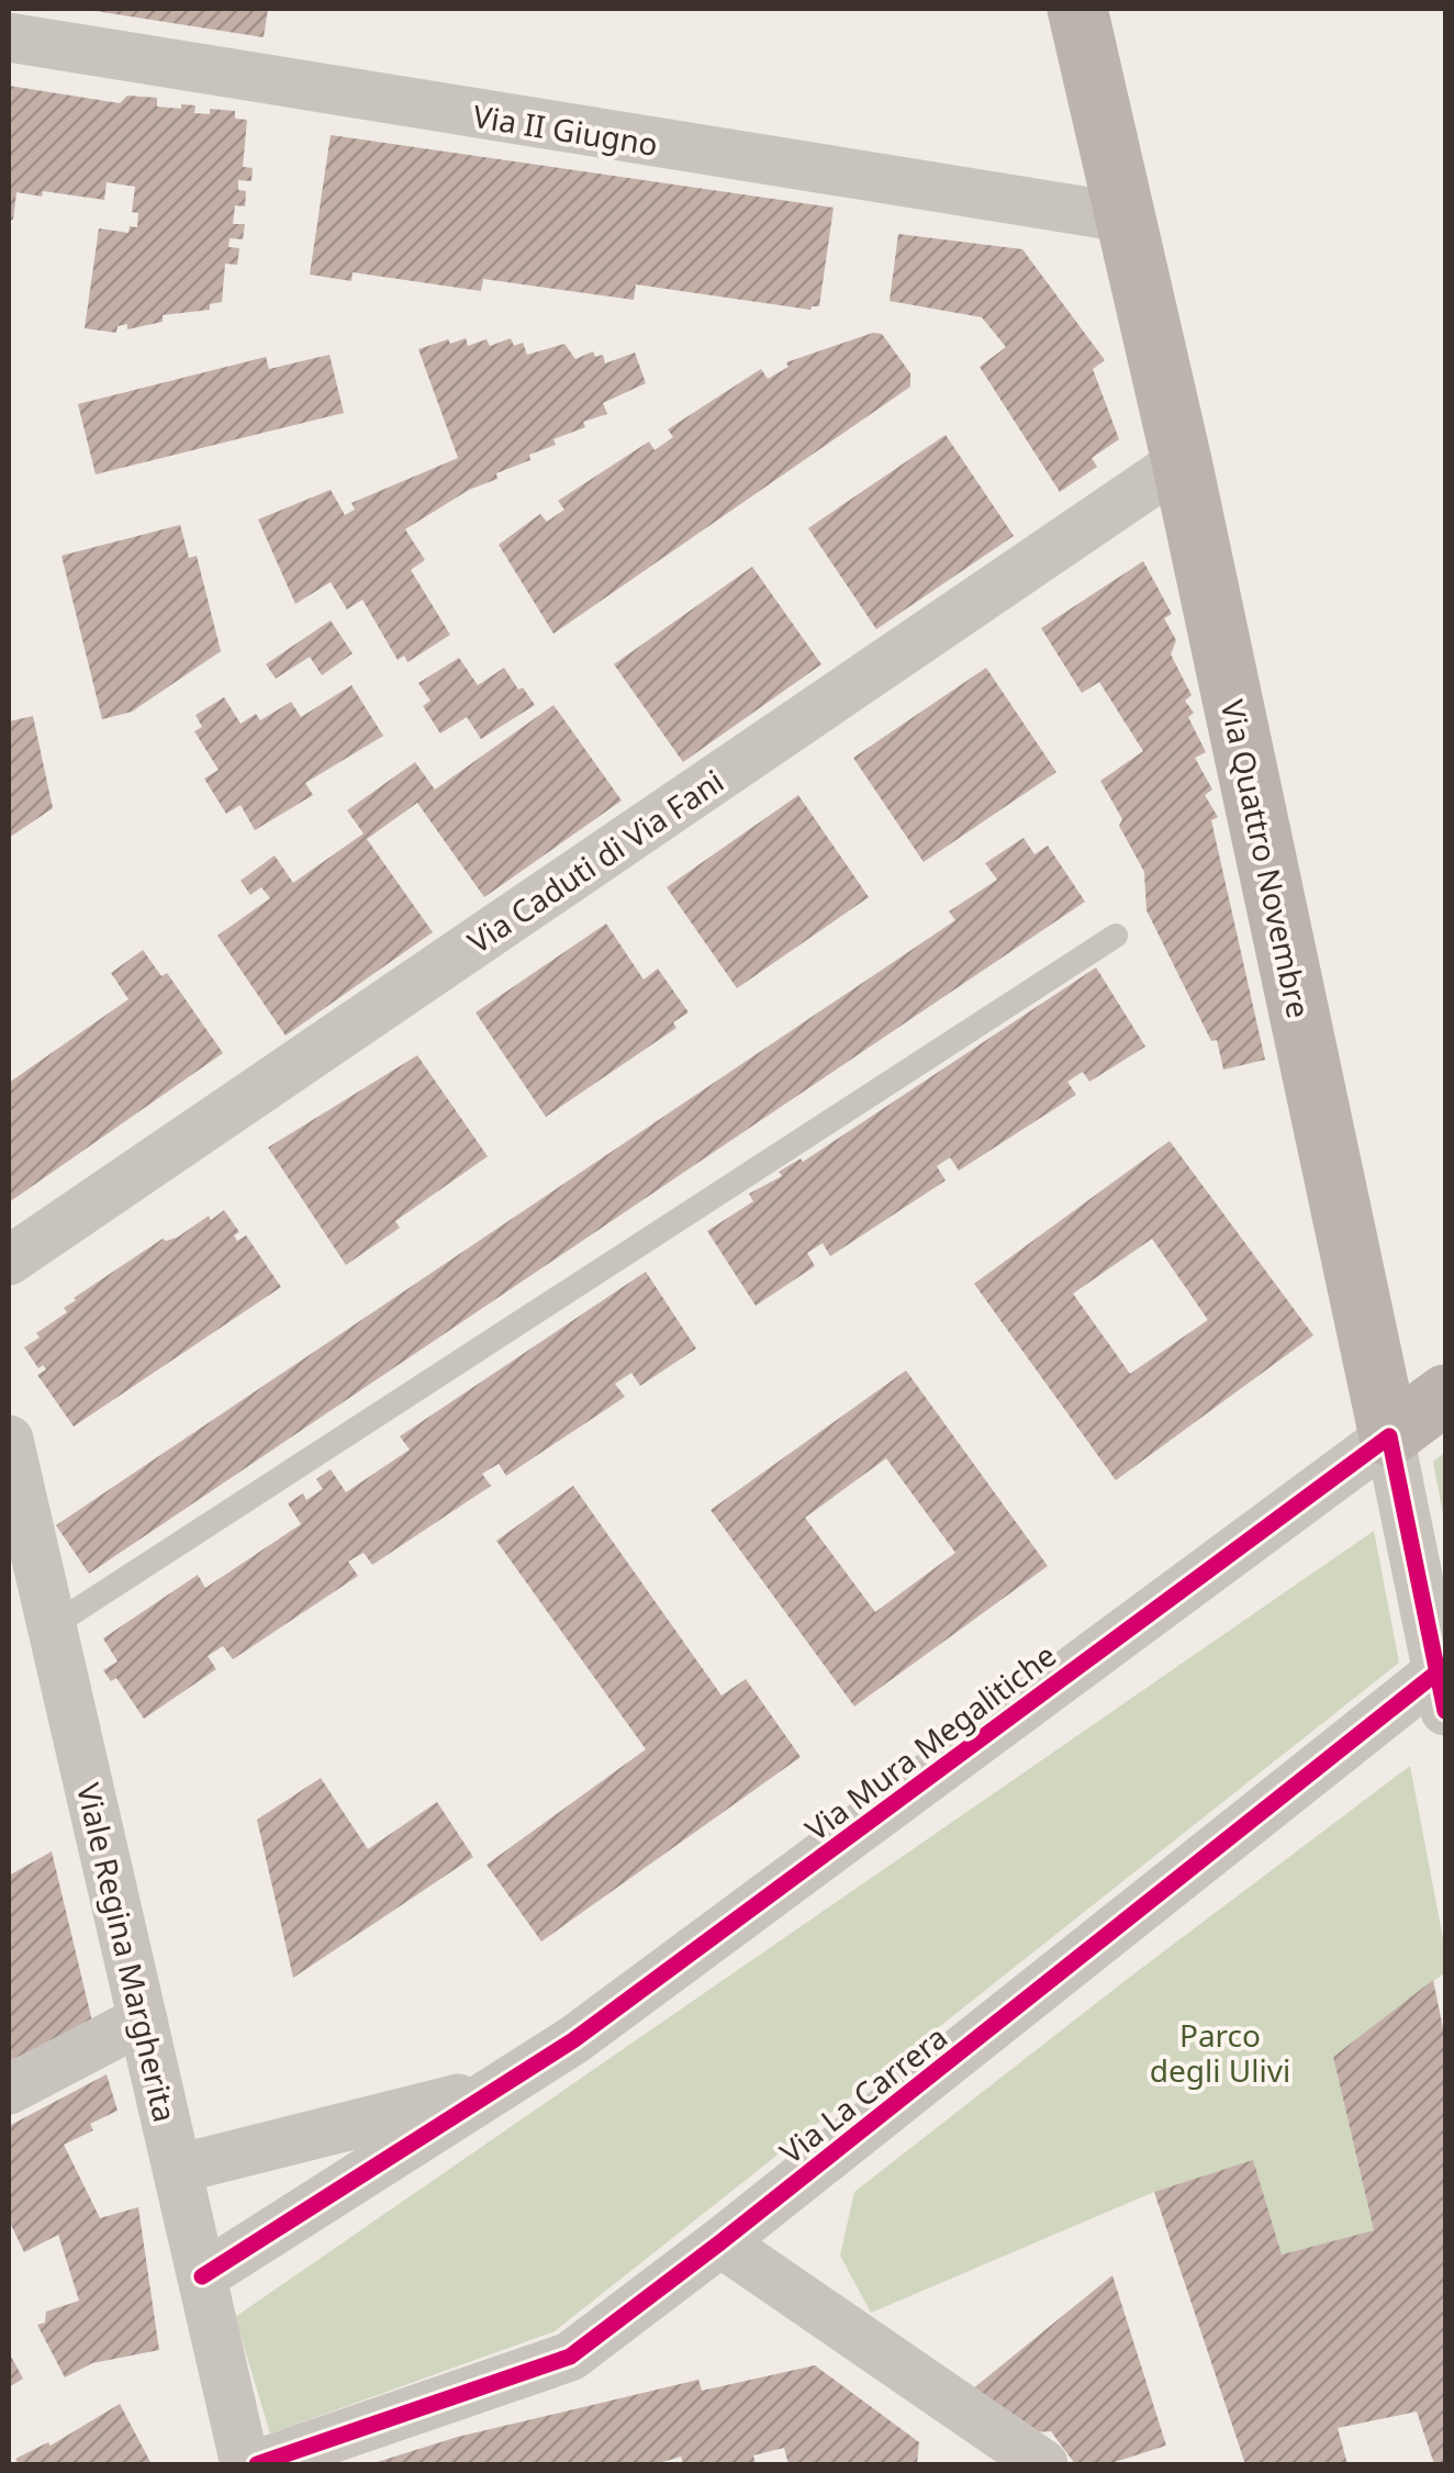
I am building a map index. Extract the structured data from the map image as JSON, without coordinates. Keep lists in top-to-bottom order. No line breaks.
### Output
{"streets":{"main road":["Via Quattro Novembre","Via Mura Megalitiche"],"street":["Via II Giugno","Via Caduti di Via Fani","Viale Regina Margherita","Via La Carrera"]},"crossings":[["Via II Giugno","Via Quattro Novembre"],["Via Quattro Novembre","Via Caduti di Via Fani"],["Via Quattro Novembre","Via Mura Megalitiche"],["Via Quattro Novembre","Via La Carrera"],["Via Mura Megalitiche","Viale Regina Margherita"]],"parks":["Parco degli Ulivi"]}
